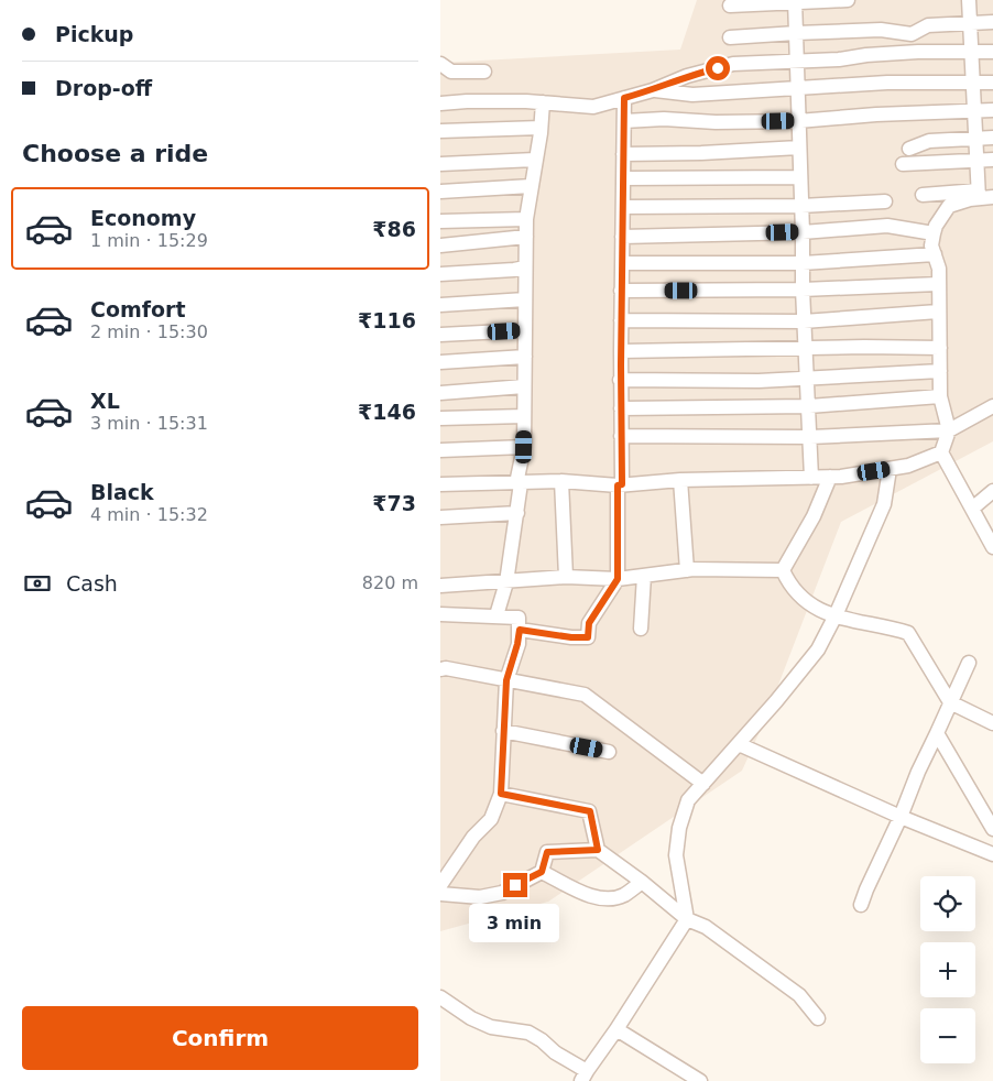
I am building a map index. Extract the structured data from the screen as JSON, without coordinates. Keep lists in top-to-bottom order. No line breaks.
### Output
{"page":{"banner":["Pickup","Drop-off"],"heading":"Choose a ride","list":[{"name":"Economy","note":"1 min · 15:29","value":"₹86"},{"name":"Comfort","note":"2 min · 15:30","value":"₹116"},{"name":"XL","note":"3 min · 15:31","value":"₹146"},{"name":"Black","note":"4 min · 15:32","value":"₹73"}],"pay":["Cash","820 m"],"map_buttons":["+","−"],"bubble":"3 min","buttons":"Confirm"}}
